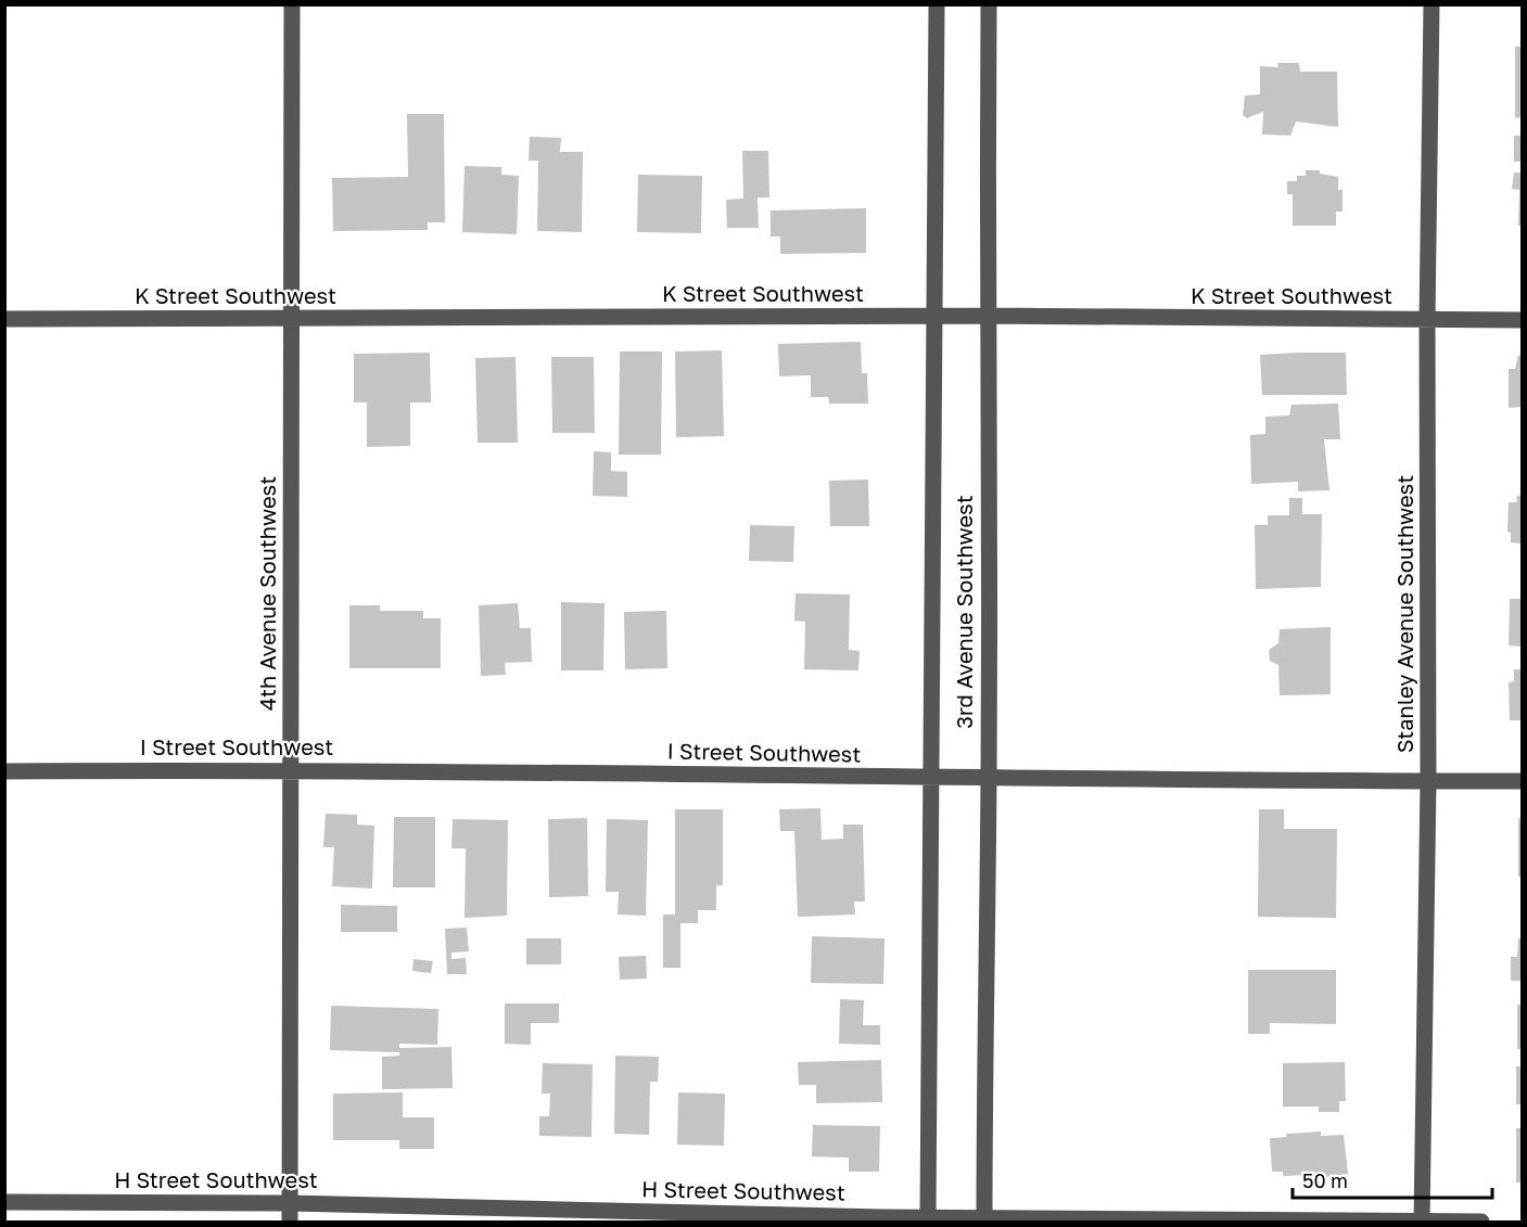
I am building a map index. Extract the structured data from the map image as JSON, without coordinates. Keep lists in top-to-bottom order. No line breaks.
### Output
{"streets":{"street":["K Street Southwest","4th Avenue Southwest","3rd Avenue Southwest","Stanley Avenue Southwest","I Street Southwest","H Street Southwest"]},"crossings":[["K Street Southwest","4th Avenue Southwest"],["K Street Southwest","3rd Avenue Southwest"],["K Street Southwest","Stanley Avenue Southwest"],["4th Avenue Southwest","I Street Southwest"],["4th Avenue Southwest","H Street Southwest"],["3rd Avenue Southwest","I Street Southwest"],["3rd Avenue Southwest","H Street Southwest"],["Stanley Avenue Southwest","I Street Southwest"],["Stanley Avenue Southwest","H Street Southwest"]],"scale_bar":"50 m"}
